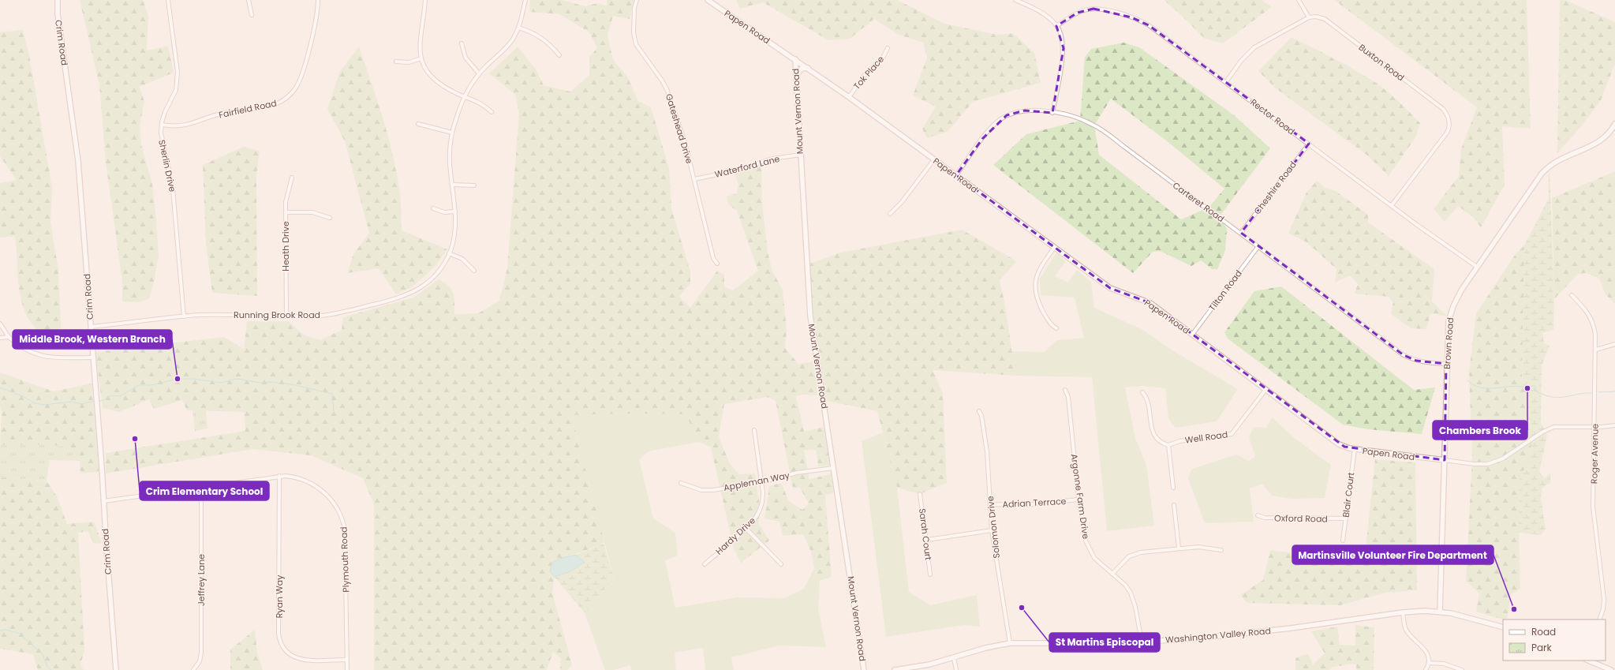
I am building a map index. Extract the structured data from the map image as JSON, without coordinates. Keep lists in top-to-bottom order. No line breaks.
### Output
{"streets":{"street":["Papen Road","Crim Road","Buxton Road","Tok Place","Fairfield Road","Mount Vernon Road","Rector Road","Gateshead Drive","Sherlin Drive","Waterford Lane","Cheshire Road","Carteret Road","Heath Drive","Tilton Road","Running Brook Road","Brown Road","Well Road","Roger Avenue","Appleman Way","Blair Court","Argonne Farm Drive","Adrian Terrace","Oxford Road","Solomon Drive","Sarah Court","Hardy Drive","Plymouth Road","Jeffrey Lane","Ryan Way","Washington Valley Road"]},"crossings":[["Papen Road","Tok Place"],["Papen Road","Mount Vernon Road"],["Papen Road","Carteret Road"],["Papen Road","Tilton Road"],["Papen Road","Brown Road"],["Papen Road","Well Road"],["Papen Road","Roger Avenue"],["Papen Road","Blair Court"],["Crim Road","Running Brook Road"],["Crim Road","Plymouth Road"],["Buxton Road","Rector Road"],["Fairfield Road","Sherlin Drive"],["Mount Vernon Road","Waterford Lane"],["Mount Vernon Road","Appleman Way"],["Rector Road","Cheshire Road"],["Rector Road","Brown Road"],["Gateshead Drive","Waterford Lane"],["Sherlin Drive","Running Brook Road"],["Cheshire Road","Carteret Road"],["Carteret Road","Tilton Road"],["Carteret Road","Brown Road"],["Heath Drive","Running Brook Road"],["Brown Road","Washington Valley Road"],["Appleman Way","Hardy Drive"],["Blair Court","Oxford Road"],["Argonne Farm Drive","Adrian Terrace"],["Argonne Farm Drive","Washington Valley Road"],["Adrian Terrace","Solomon Drive"],["Solomon Drive","Washington Valley Road"],["Plymouth Road","Jeffrey Lane"],["Plymouth Road","Ryan Way"]],"places":["Middle Brook, Western Branch","Chambers Brook","Crim Elementary School","St Martins Episcopal","Martinsville Volunteer Fire Department"],"legend":["Road","Park"]}
